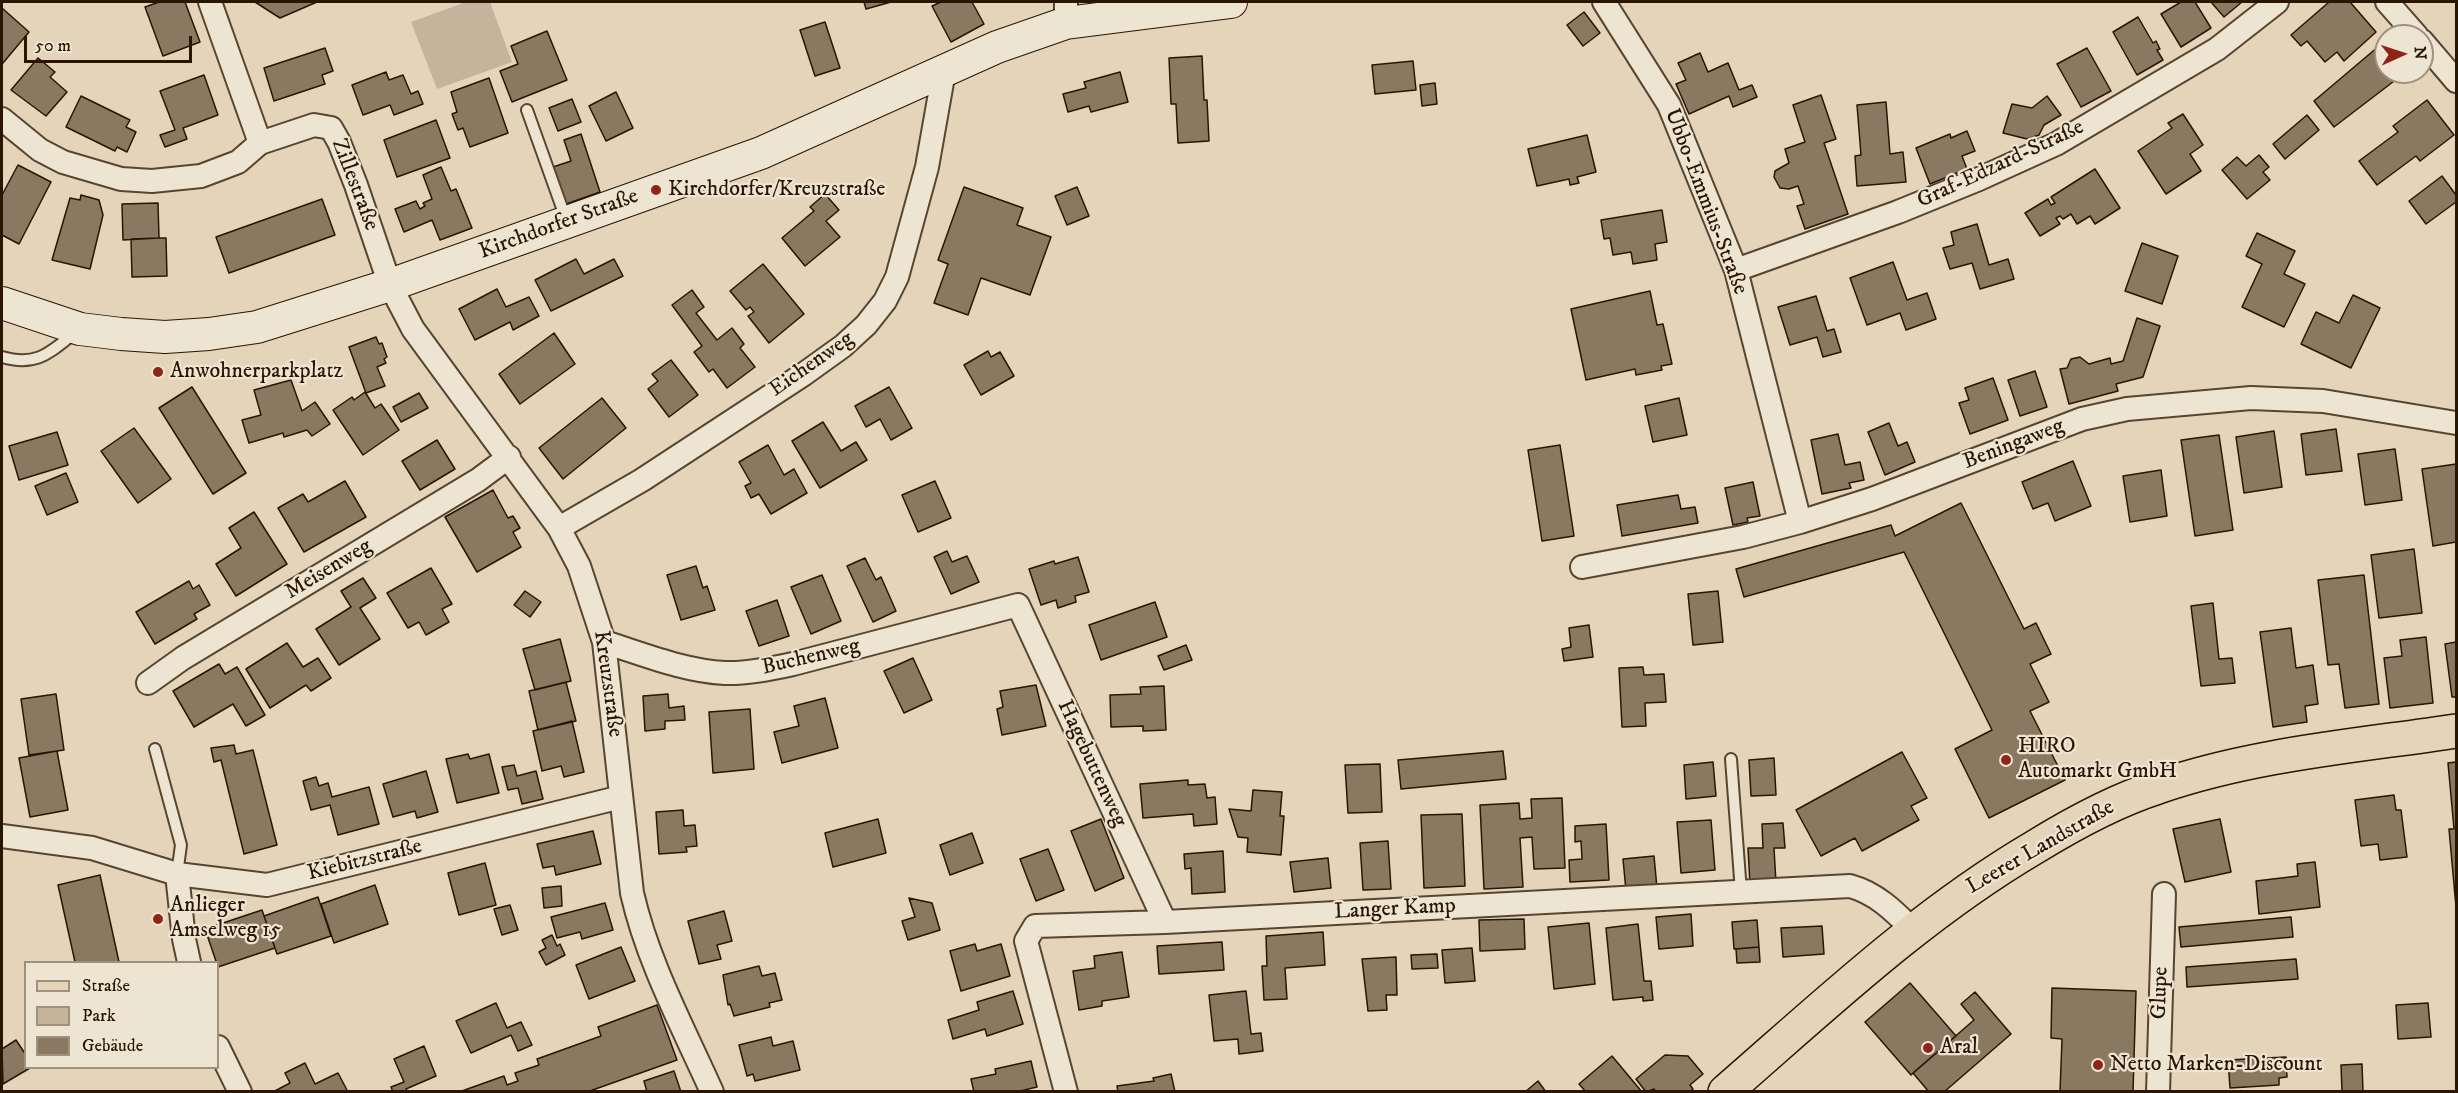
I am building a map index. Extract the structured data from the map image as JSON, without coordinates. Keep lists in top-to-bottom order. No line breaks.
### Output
{"streets":{"main road":["Leerer Landstraße"],"street":["Graf-Edzard-Straße","Zillestraße","Ubbo-Emmius-Straße","Kirchdorfer Straße","Eichenweg","Beningaweg","Meisenweg","Buchenweg","Kreuzstraße","Hagebuttenweg","Kiebitzstraße","Langer Kamp","Glupe"]},"crossings":[["Graf-Edzard-Straße","Ubbo-Emmius-Straße"],["Zillestraße","Kirchdorfer Straße"],["Zillestraße","Kreuzstraße"],["Ubbo-Emmius-Straße","Beningaweg"],["Kirchdorfer Straße","Eichenweg"],["Kirchdorfer Straße","Kreuzstraße"],["Eichenweg","Kreuzstraße"],["Meisenweg","Kreuzstraße"],["Buchenweg","Kreuzstraße"],["Buchenweg","Hagebuttenweg"],["Kreuzstraße","Kiebitzstraße"],["Hagebuttenweg","Langer Kamp"],["Leerer Landstraße","Langer Kamp"]],"places":["Kirchdorfer/Kreuzstraße","Anwohnerparkplatz","HIRO Automarkt GmbH","Anlieger Amselweg 15","Aral","Netto Marken-Discount"],"legend":["Straße","Park","Gebäude"],"scale_bar":"50 m","north":"right"}
